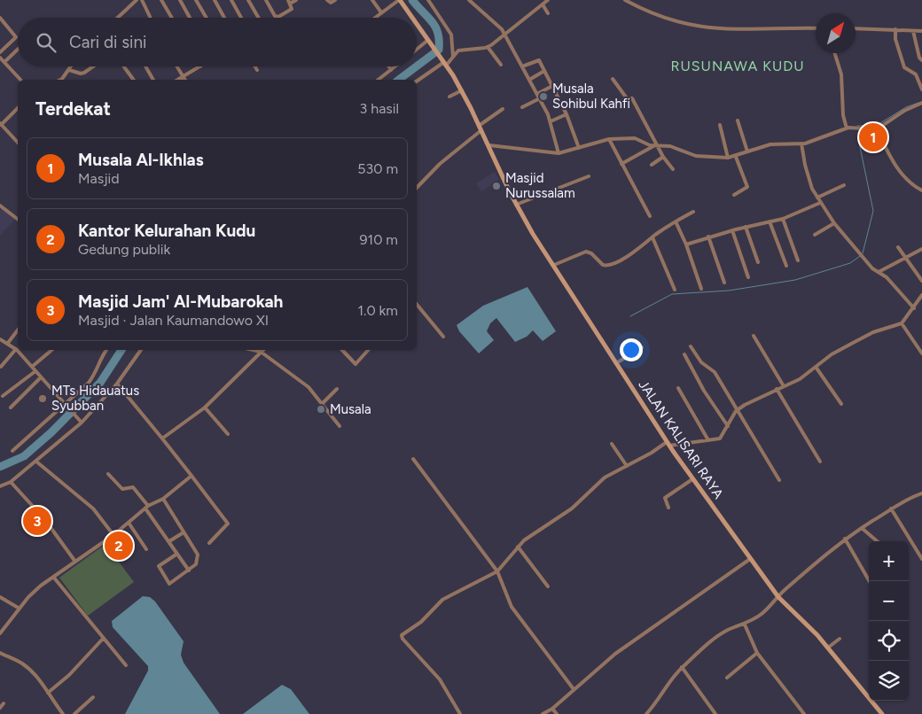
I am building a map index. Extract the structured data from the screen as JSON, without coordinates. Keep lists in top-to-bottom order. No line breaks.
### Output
{"streets":{"street":["JALAN KALISARI RAYA"]},"districts":["RUSUNAWA KUDU"],"places":["Musala Sohibul Kahfi","Masjid Nurussalam","MTs Hidauatus Syubban","Musala"],"north":"top right","page":{"search":"Cari di sini","heading":["Terdekat","3 hasil"],"pins":["1","3","2"],"list":[{"mark":"1","name":"Musala Al-Ikhlas","note":"Masjid","value":"530 m"},{"mark":"2","name":"Kantor Kelurahan Kudu","note":"Gedung publik","value":"910 m"},{"mark":"3","name":"Masjid Jam' Al-Mubarokah","note":"Masjid · Jalan Kaumandowo XI","value":"1.0 km"}],"map_buttons":["+","−"]}}
